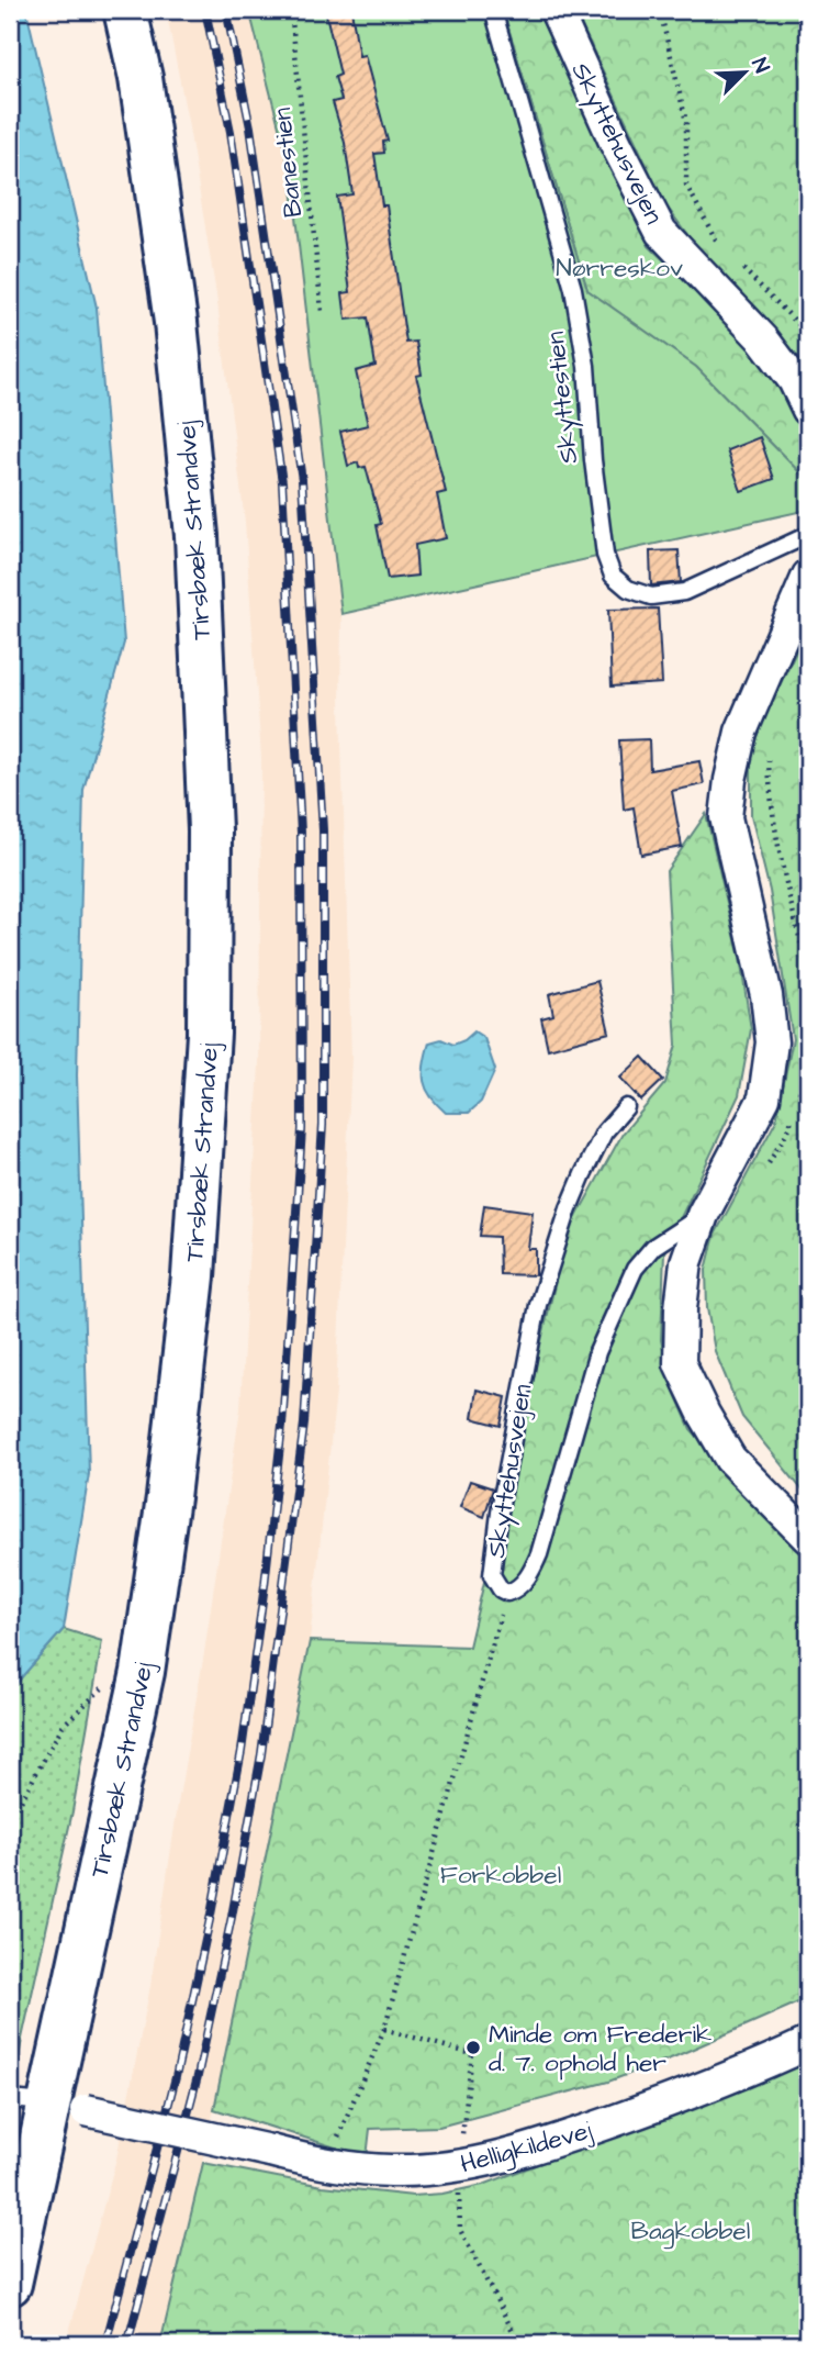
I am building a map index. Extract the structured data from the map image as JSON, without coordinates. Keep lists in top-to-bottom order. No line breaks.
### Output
{"streets":{"street":["Skyttehusvejen","Tirsbæk Strandvej","Helligkildevej"],"lane":["Skyttestien"],"path":["Banestien"]},"crossings":[["Tirsbæk Strandvej","Helligkildevej"]],"parks":["Nørreskov","Forkobbel","Bagkobbel"],"places":["Minde om Frederik d. 7. ophold her"],"north":"top right"}
